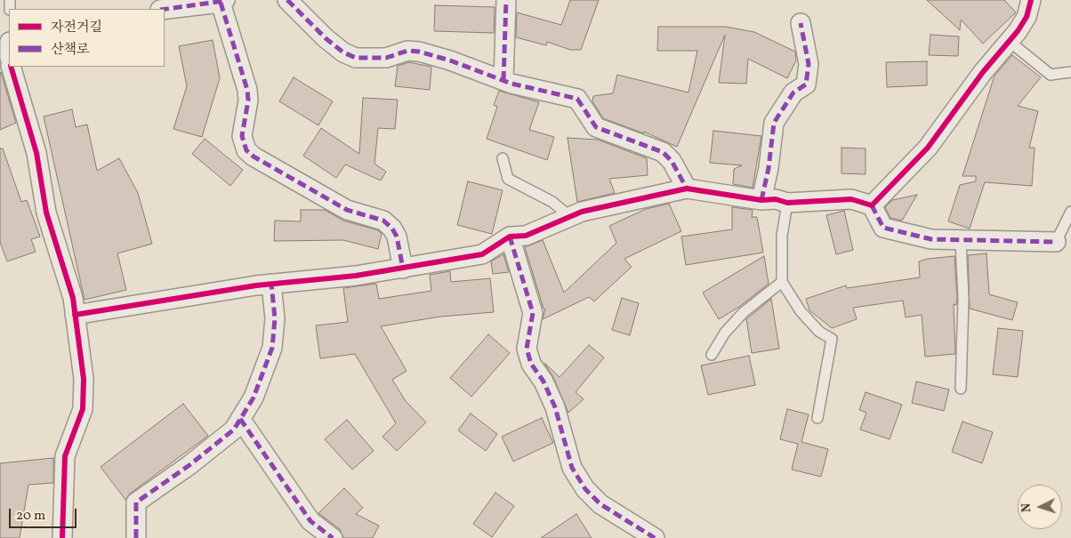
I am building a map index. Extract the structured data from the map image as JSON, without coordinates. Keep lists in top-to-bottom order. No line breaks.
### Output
{"legend":["자전거길","산책로"],"scale_bar":"20 m","north":"left"}
